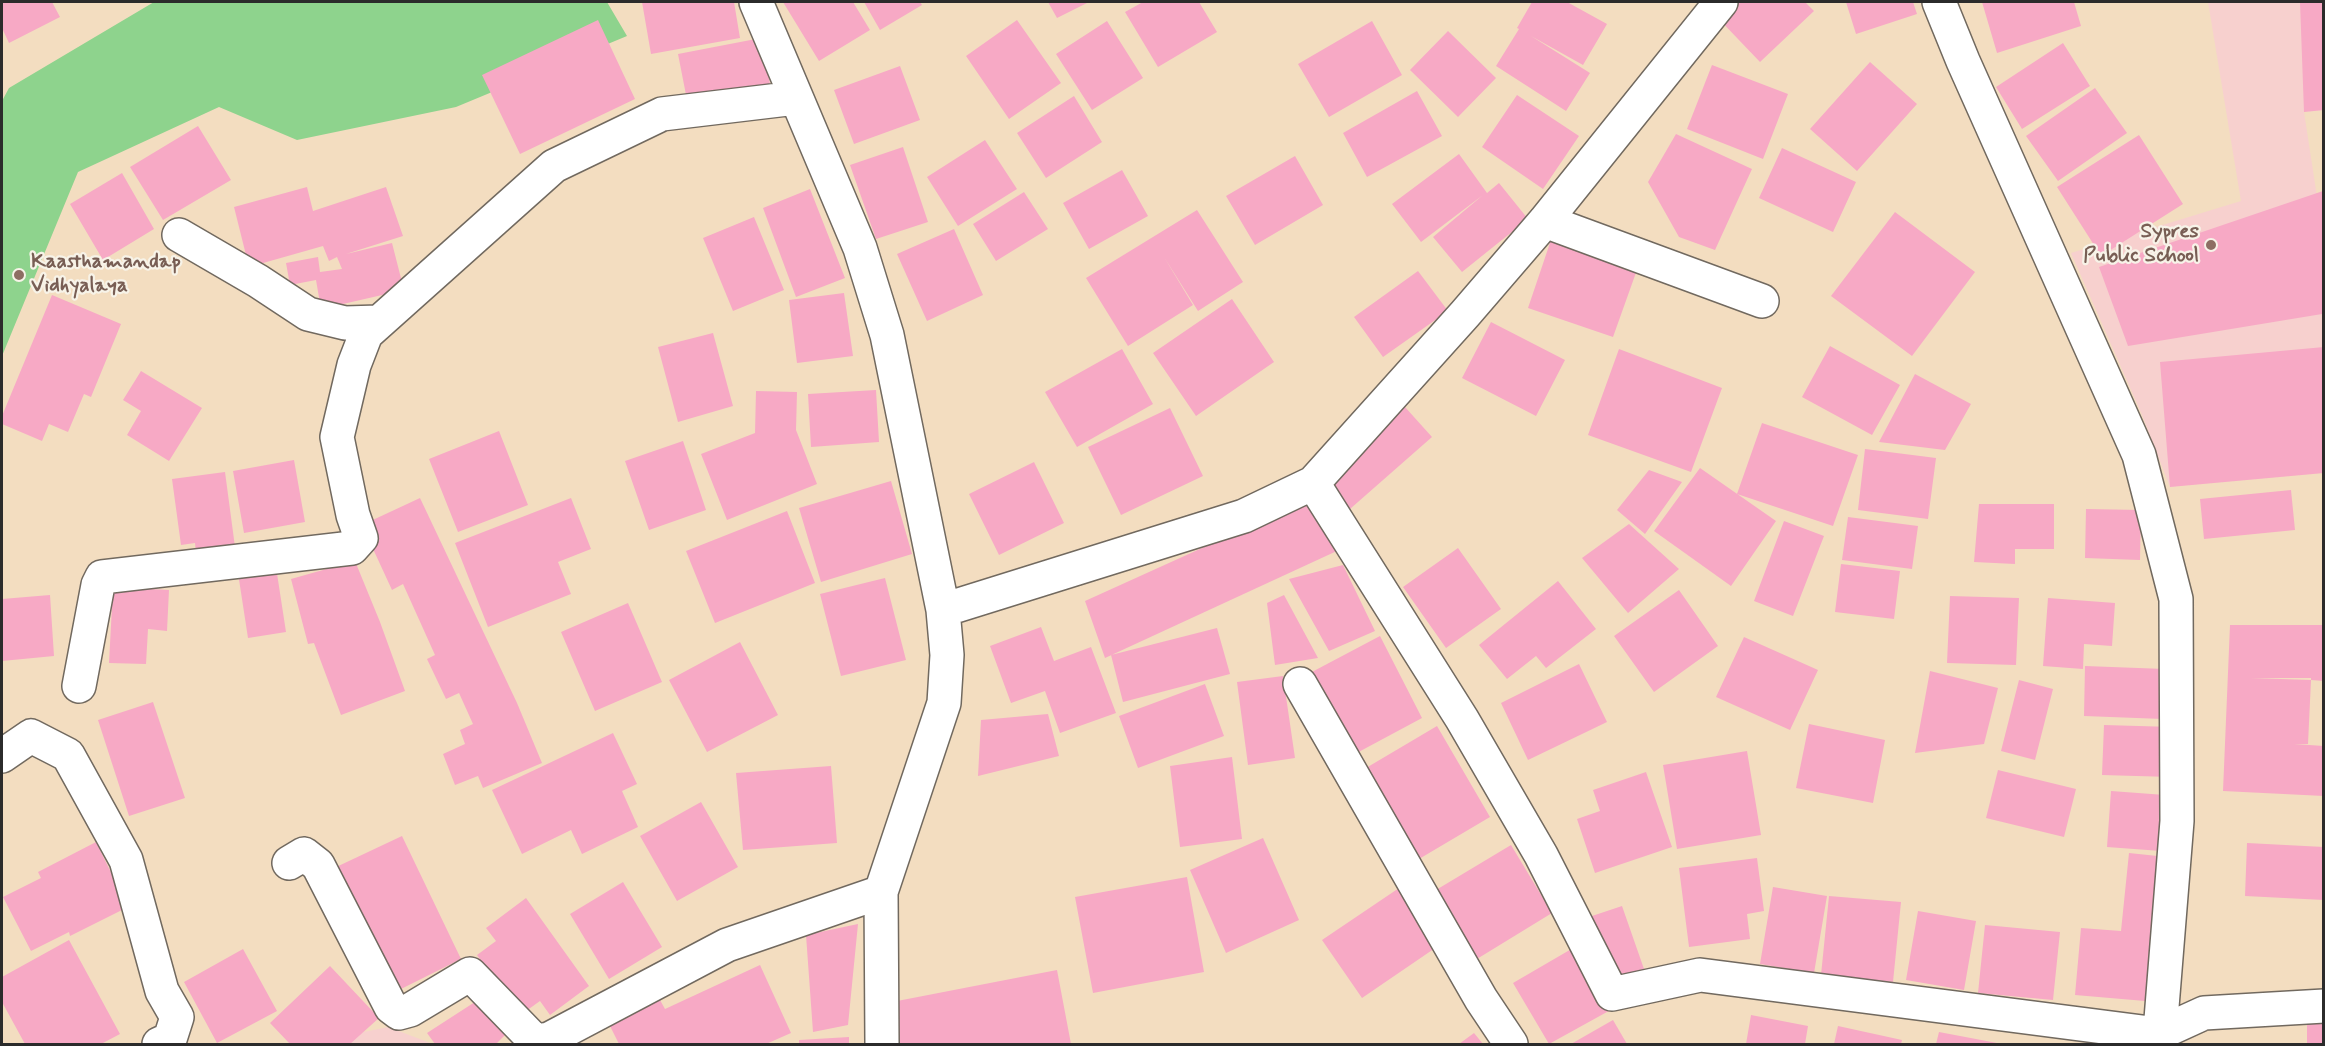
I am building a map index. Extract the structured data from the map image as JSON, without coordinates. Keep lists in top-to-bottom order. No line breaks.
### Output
{"places":["Sypres Public School","Kaasthamandap Vidhyalaya"]}
